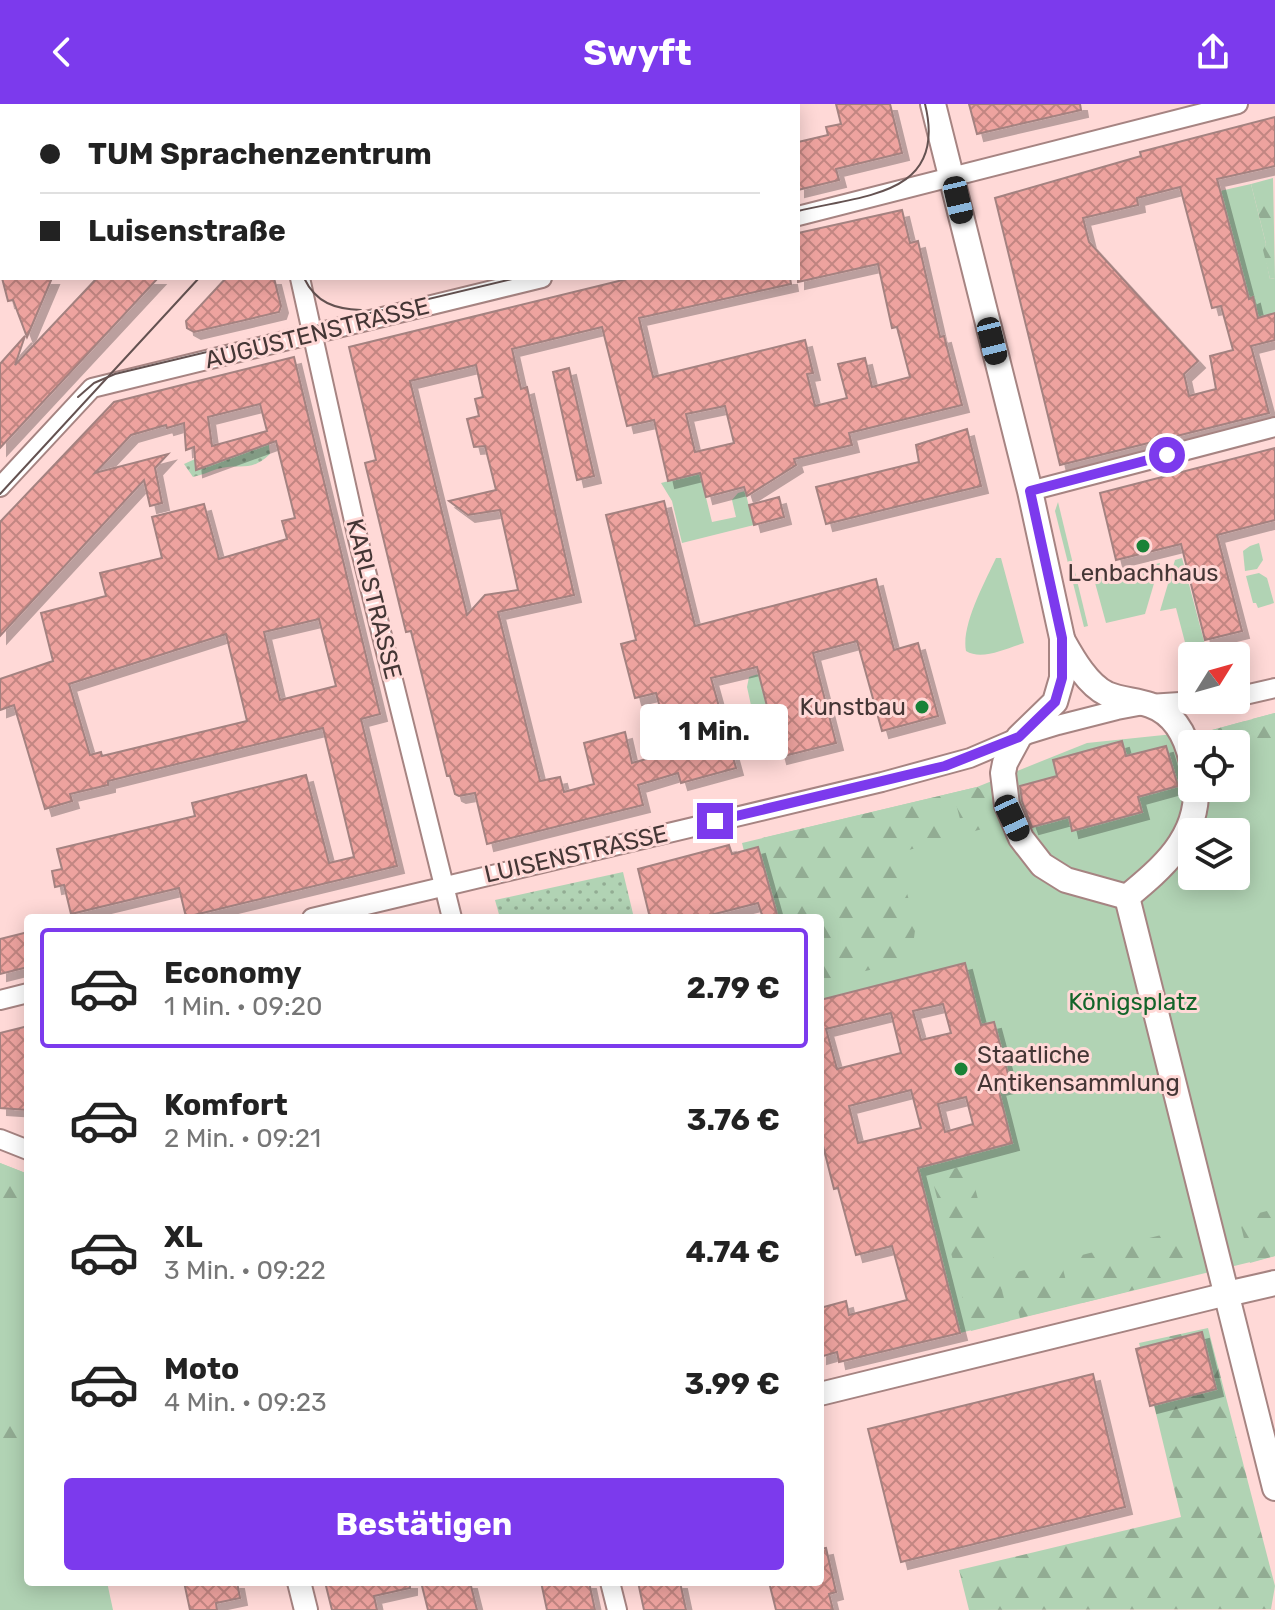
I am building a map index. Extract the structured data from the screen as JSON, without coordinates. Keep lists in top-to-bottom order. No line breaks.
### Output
{"streets":{"street":["AUGUSTENSTRASSE","KARLSTRASSE","LUISENSTRASSE"]},"crossings":[["AUGUSTENSTRASSE","KARLSTRASSE"],["KARLSTRASSE","LUISENSTRASSE"]],"parks":["Königsplatz"],"places":["Lenbachhaus","Kunstbau","Staatliche Antikensammlung"],"north":"top right","page":{"header":"Swyft","banner":["TUM Sprachenzentrum","Luisenstraße"],"bubble":"1 Min.","list":[{"name":"Economy","note":"1 Min. · 09:20","value":"2.79 €"},{"name":"Komfort","note":"2 Min. · 09:21","value":"3.76 €"},{"name":"XL","note":"3 Min. · 09:22","value":"4.74 €"},{"name":"Moto","note":"4 Min. · 09:23","value":"3.99 €"}],"buttons":"Bestätigen"}}
